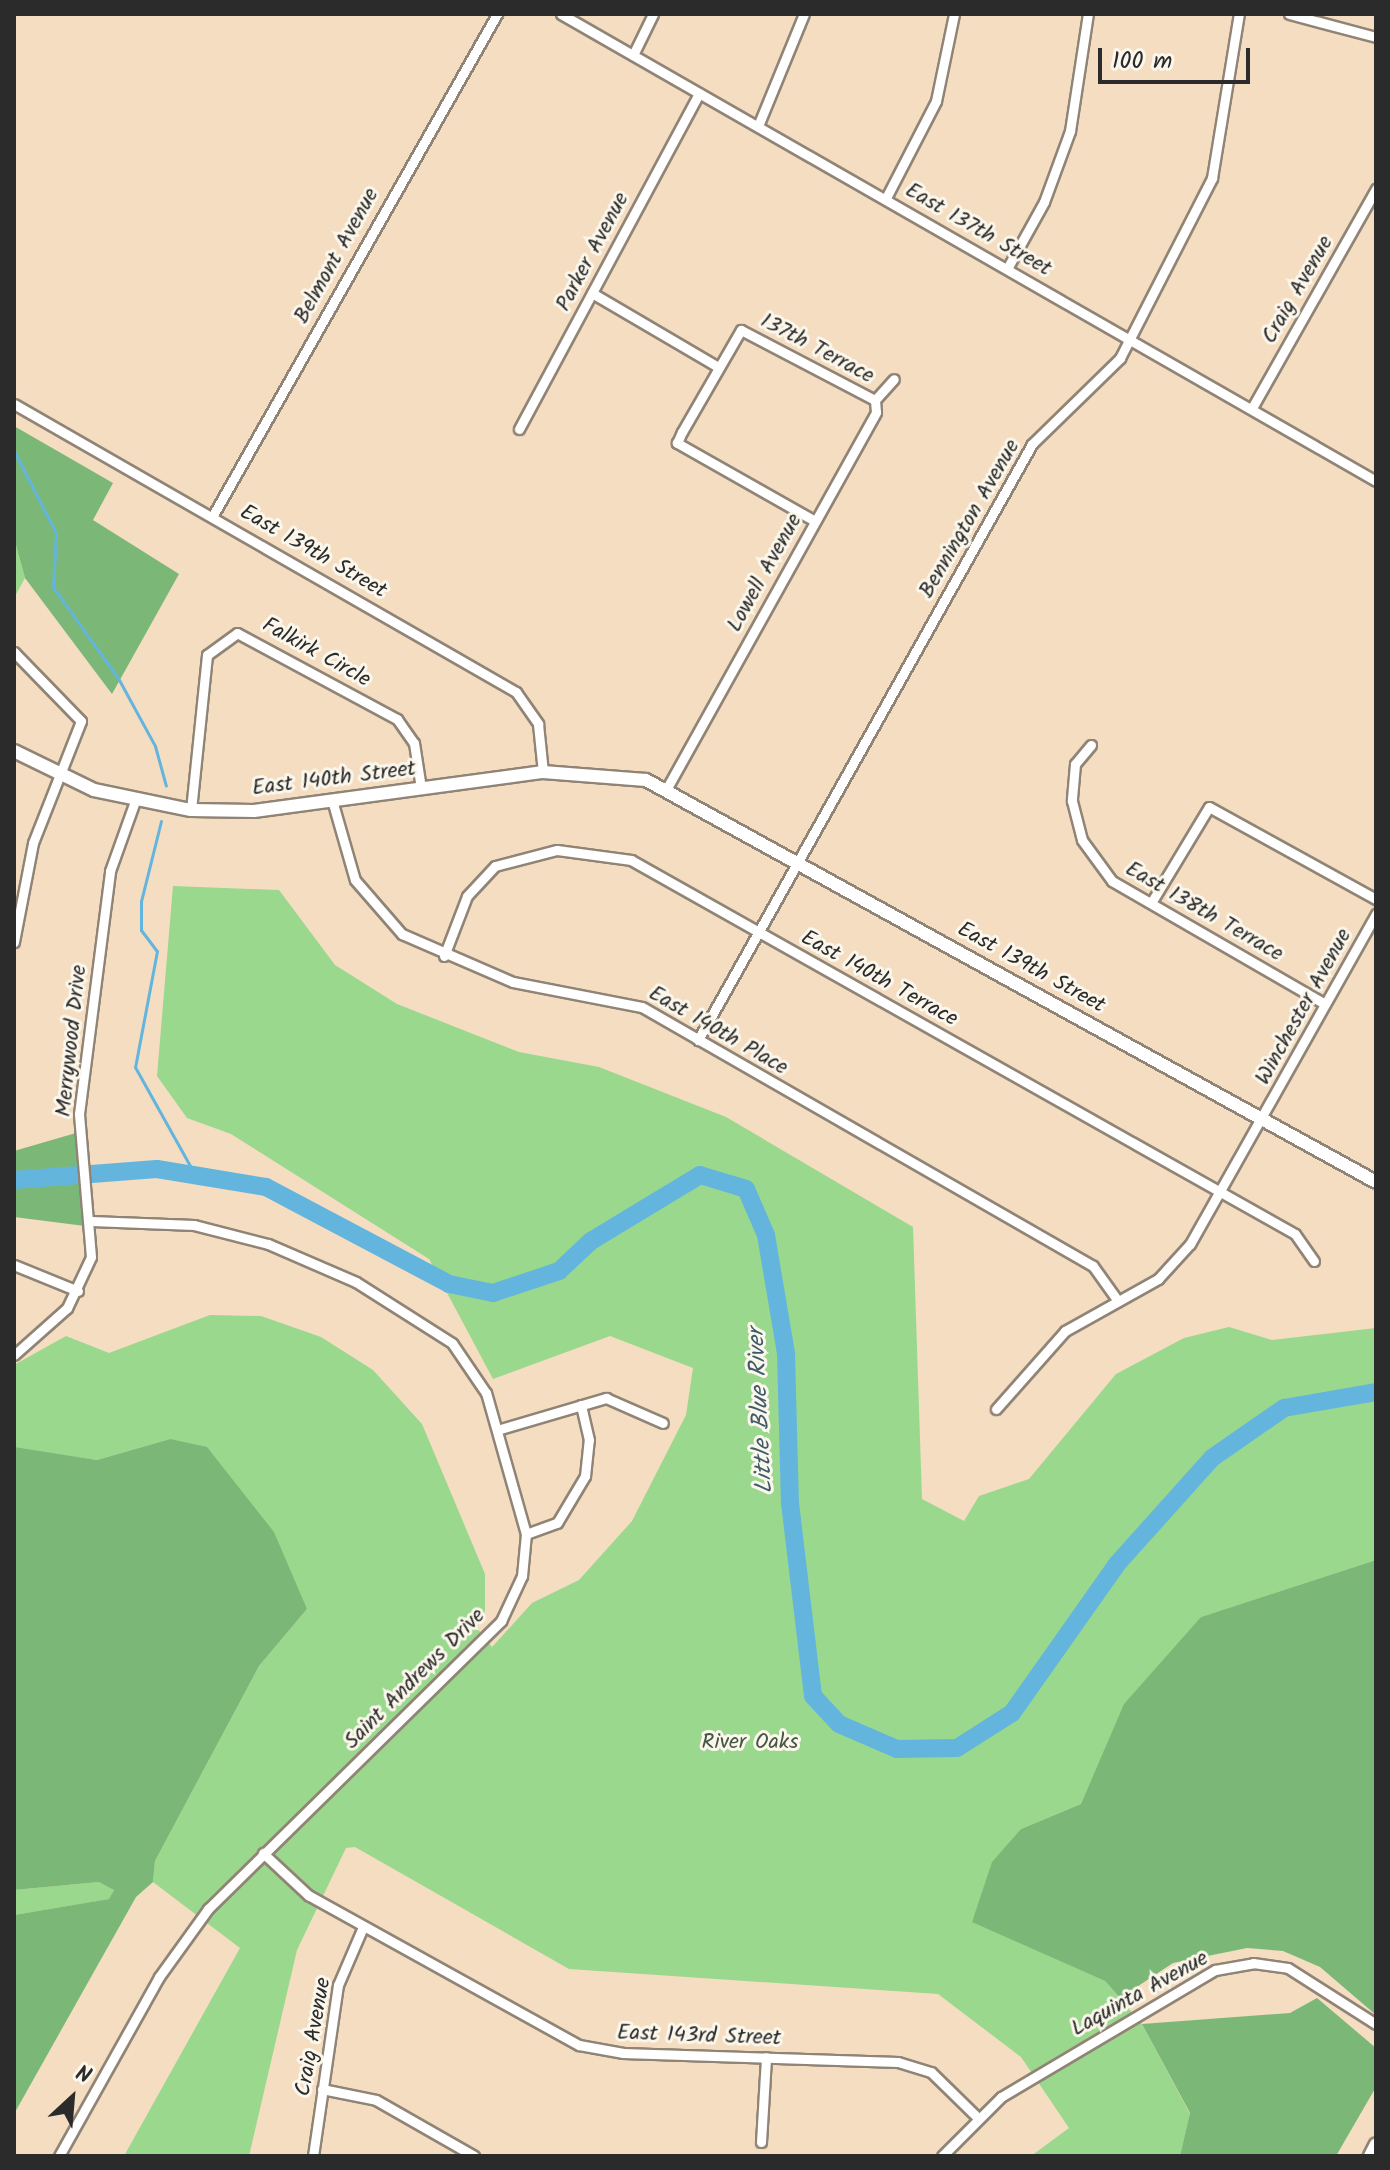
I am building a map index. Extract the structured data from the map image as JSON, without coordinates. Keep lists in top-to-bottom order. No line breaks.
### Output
{"streets":{"street":["East 137th Street","Parker Avenue","Belmont Avenue","Craig Avenue","137th Terrace","Bennington Avenue","East 139th Street","Lowell Avenue","Falkirk Circle","East 140th Street","East 138th Terrace","East 140th Terrace","Winchester Avenue","East 140th Place","Merrywood Drive","Saint Andrews Drive","Laquinta Avenue","East 143rd Street"]},"crossings":[["East 137th Street","Parker Avenue"],["East 137th Street","Craig Avenue"],["East 137th Street","Bennington Avenue"],["Belmont Avenue","East 139th Street"],["Craig Avenue","East 143rd Street"],["137th Terrace","Lowell Avenue"],["Bennington Avenue","East 139th Street"],["Bennington Avenue","East 140th Terrace"],["Bennington Avenue","East 140th Place"],["East 139th Street","Lowell Avenue"],["East 139th Street","East 140th Street"],["East 139th Street","Winchester Avenue"],["Lowell Avenue","East 140th Street"],["Falkirk Circle","East 140th Street"],["East 140th Street","East 140th Place"],["East 140th Street","Merrywood Drive"],["East 138th Terrace","Winchester Avenue"],["East 140th Terrace","Winchester Avenue"],["East 140th Terrace","East 140th Place"],["Winchester Avenue","East 140th Place"],["Merrywood Drive","Saint Andrews Drive"],["Saint Andrews Drive","East 143rd Street"],["Laquinta Avenue","East 143rd Street"]],"water":["Little Blue River"],"parks":["River Oaks"],"scale_bar":"100 m","north":"top right"}
